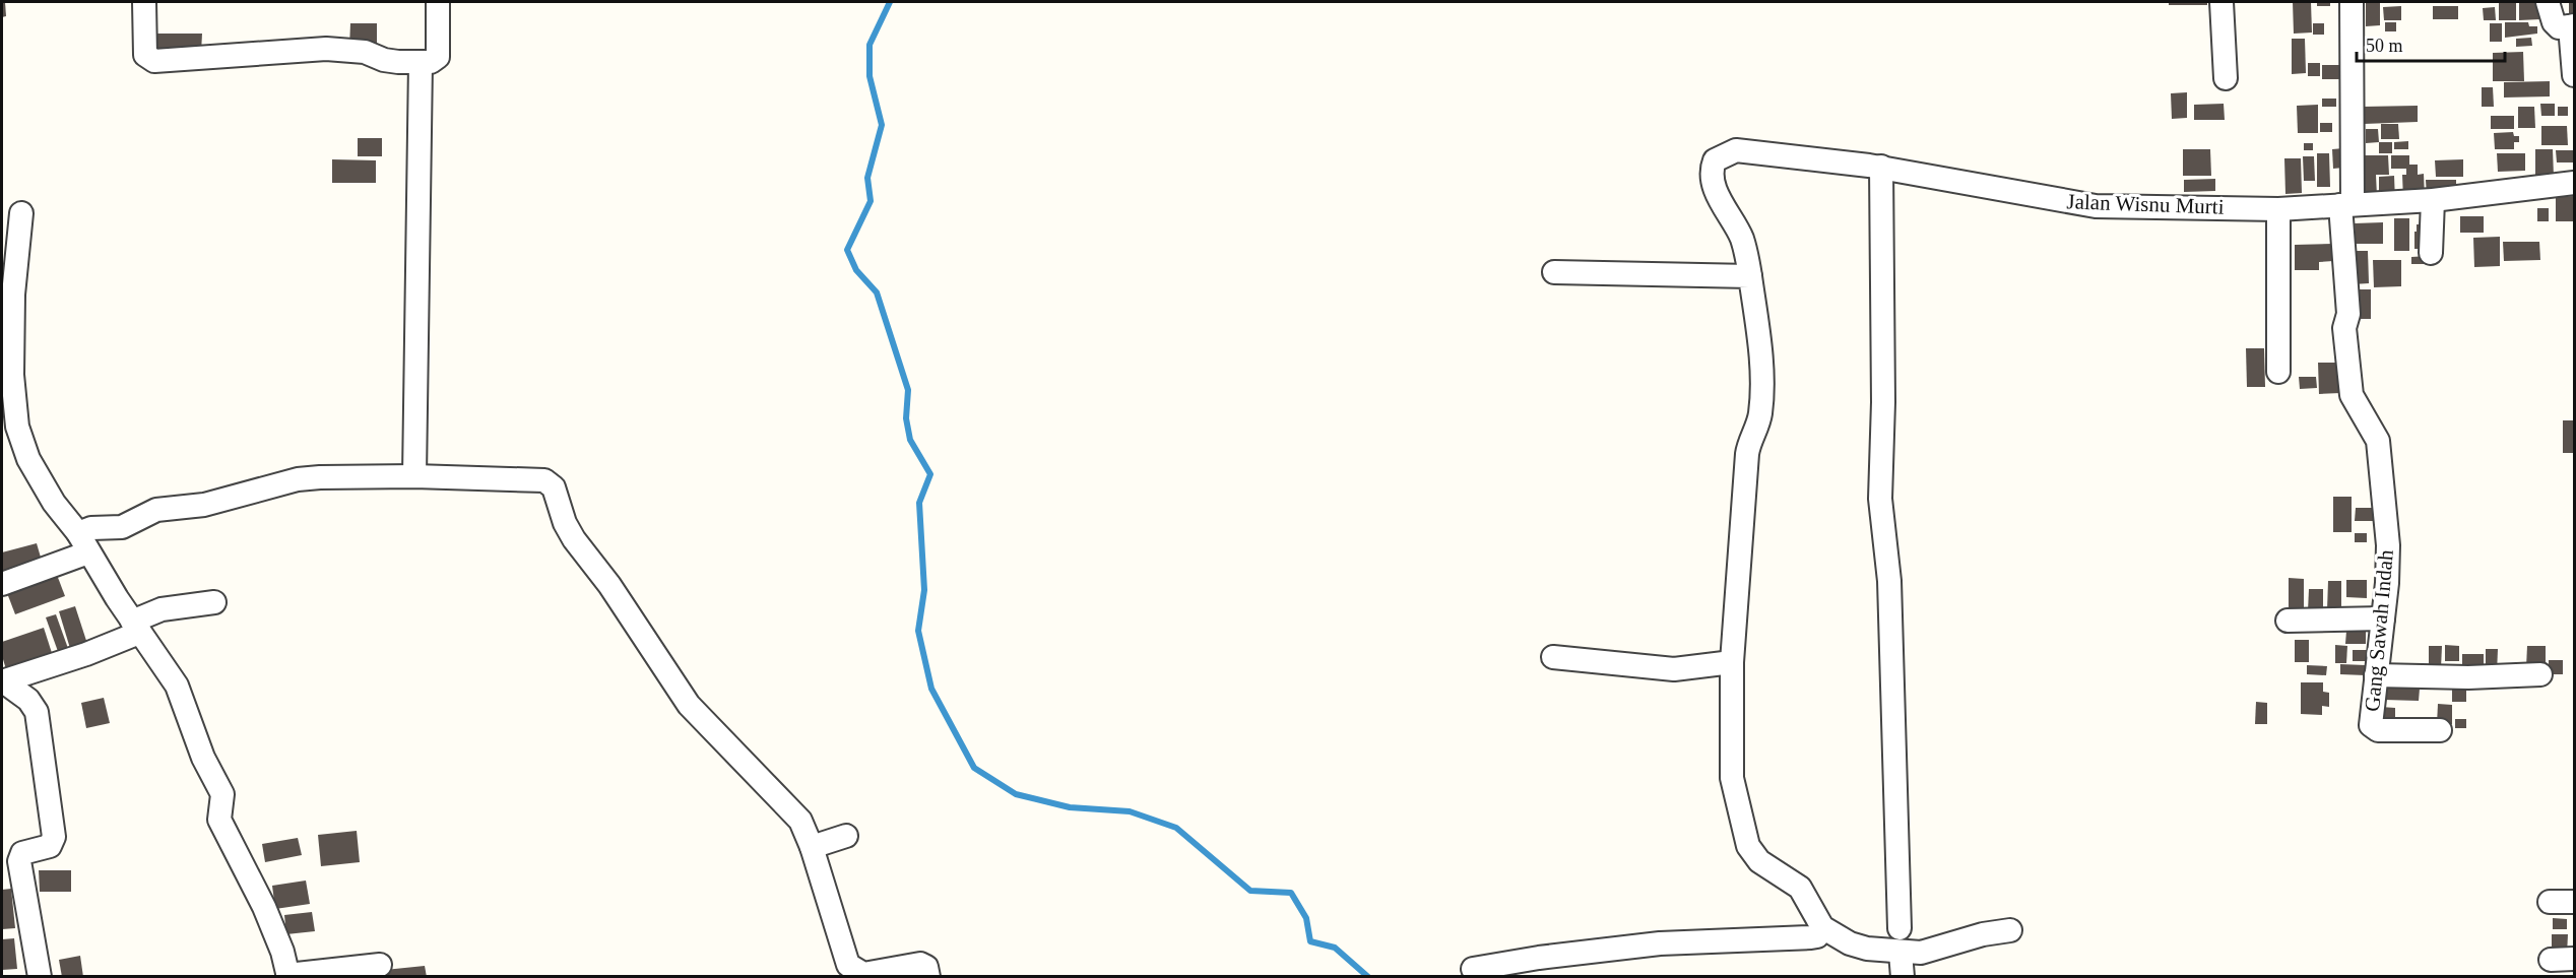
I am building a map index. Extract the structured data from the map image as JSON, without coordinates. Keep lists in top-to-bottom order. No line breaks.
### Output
{"streets":{"street":["Jalan Wisnu Murti","Gang Sawah Indah"]},"crossings":[["Jalan Wisnu Murti","Gang Sawah Indah"]],"scale_bar":"50 m"}
